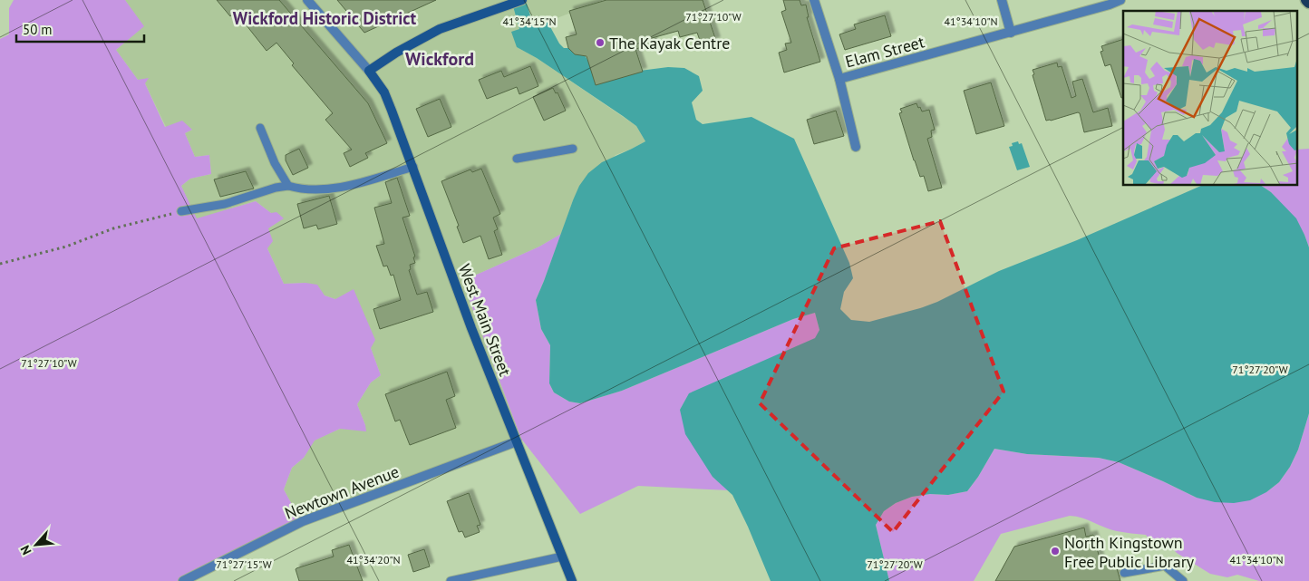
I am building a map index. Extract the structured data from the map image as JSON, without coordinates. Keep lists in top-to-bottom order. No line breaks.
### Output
{"streets":{"main road":["West Main Street"],"street":["Elam Street","Newtown Avenue"]},"crossings":[["West Main Street","Newtown Avenue"]],"districts":["Wickford Historic District","Wickford"],"places":["The Kayak Centre","North Kingstown Free Public Library"],"scale_bar":"50 m","north":"bottom left","coordinates":["71°27'10\"W","41°34'15\"N","41°34'10\"N","71°27'20\"W","41°34'20\"N","71°27'15\"W"]}
